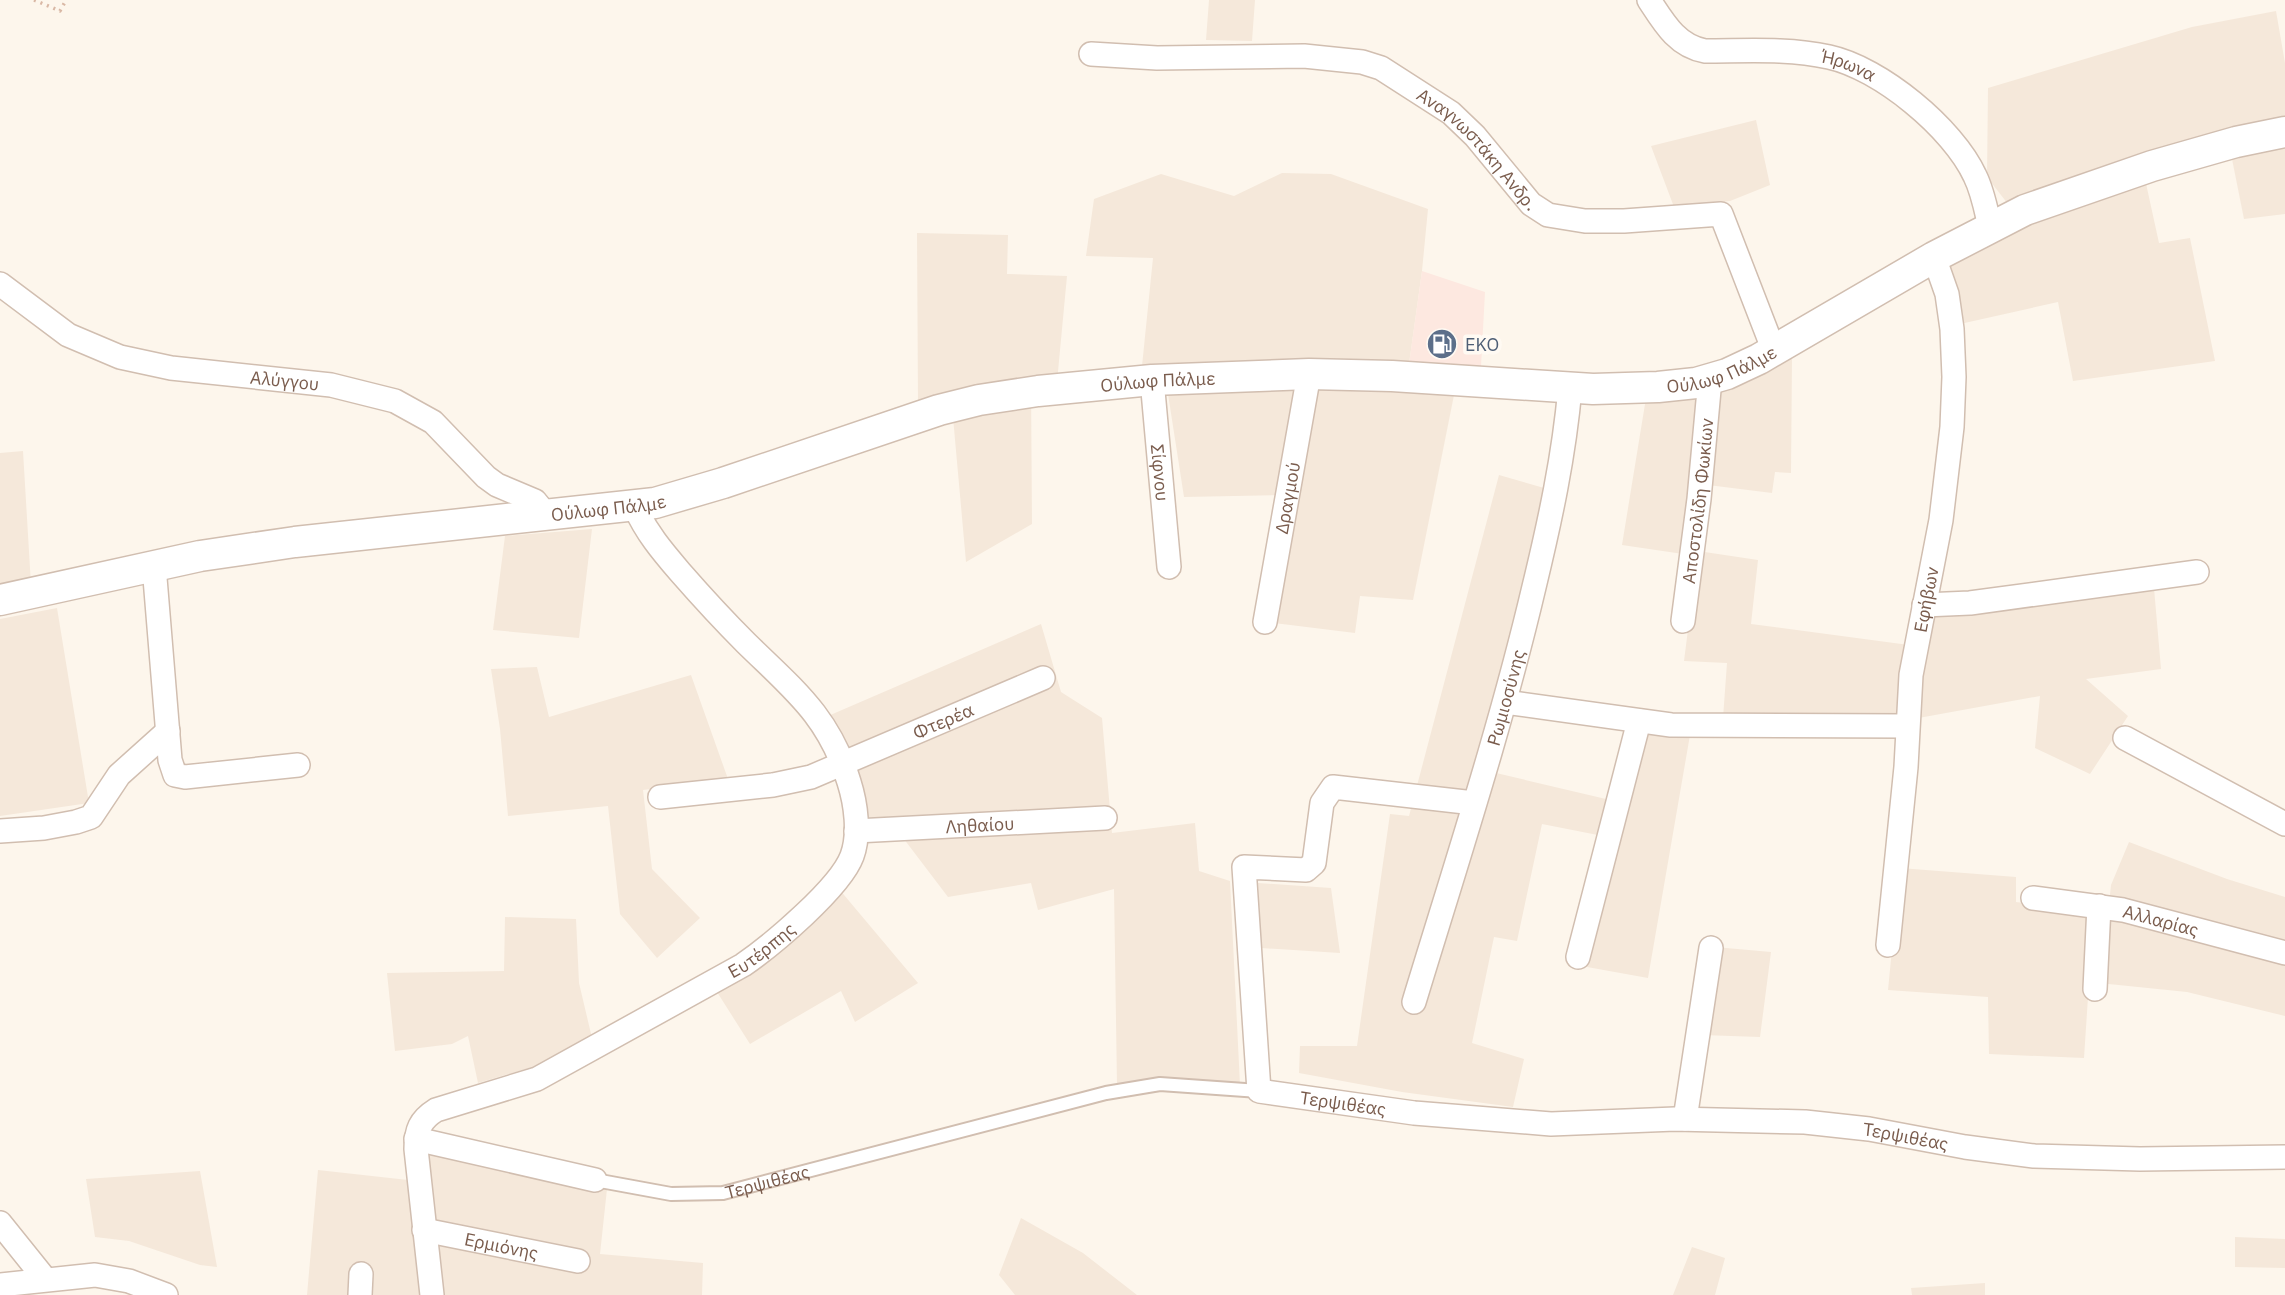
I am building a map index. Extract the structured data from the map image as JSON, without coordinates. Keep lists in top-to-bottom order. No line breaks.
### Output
{"streets":{"street":["Ήρωνα","Αναγνωστάκη Ανδρ.","Ούλωφ Πάλμε","Αλύγγου","Σίφνου","Δραγμού","Αποστολίδη Φωκίων","Εφήβων","Ρωμιοσύνης","Φτερέα","Ληθαίου","Αλλαρίας","Ευτέρπης","Τερψιθέας","Ερμιόνης"]},"crossings":[["Ήρωνα","Ούλωφ Πάλμε"],["Αναγνωστάκη Ανδρ.","Ούλωφ Πάλμε"],["Ούλωφ Πάλμε","Αλύγγου"],["Ούλωφ Πάλμε","Σίφνου"],["Ούλωφ Πάλμε","Δραγμού"],["Ούλωφ Πάλμε","Αποστολίδη Φωκίων"],["Ούλωφ Πάλμε","Εφήβων"],["Ούλωφ Πάλμε","Ρωμιοσύνης"],["Ούλωφ Πάλμε","Ευτέρπης"],["Φτερέα","Ευτέρπης"],["Ληθαίου","Ευτέρπης"],["Ευτέρπης","Τερψιθέας"]],"places":{"fuel station":["EKO"]}}
